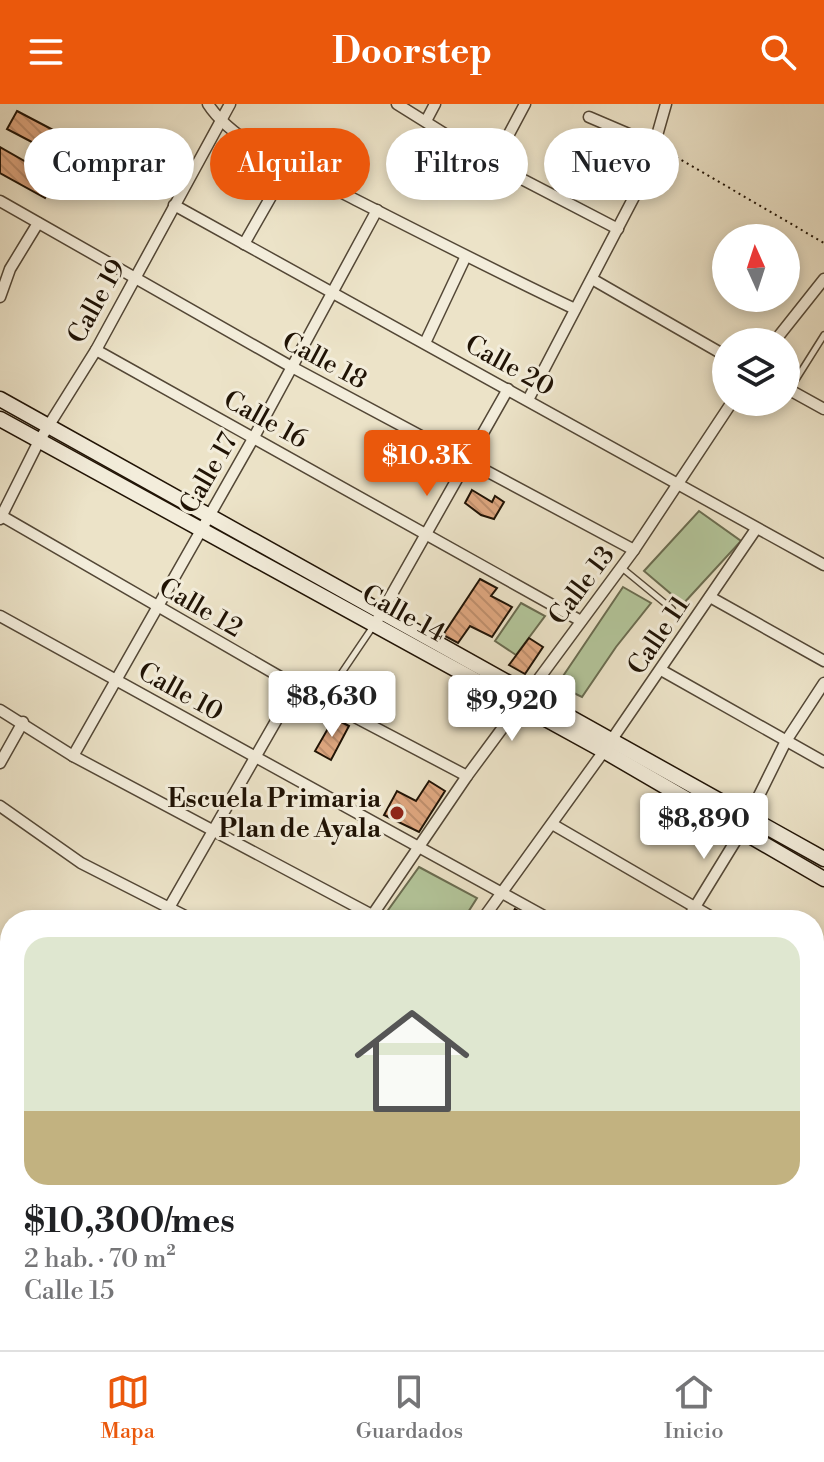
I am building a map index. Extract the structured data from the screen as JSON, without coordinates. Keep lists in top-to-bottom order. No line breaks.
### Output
{"streets":{"main road":["Calle 14"],"street":["Calle 19","Calle 18","Calle 20","Calle 16","Calle 17","Calle 13","Calle 12","Calle 11","Calle 10"]},"crossings":[["Calle 19","Calle 18"],["Calle 19","Calle 20"],["Calle 19","Calle 16"],["Calle 19","Calle 12"],["Calle 19","Calle 14"],["Calle 18","Calle 17"],["Calle 18","Calle 13"],["Calle 20","Calle 17"],["Calle 20","Calle 11"],["Calle 16","Calle 17"],["Calle 16","Calle 13"],["Calle 17","Calle 12"],["Calle 17","Calle 14"],["Calle 17","Calle 10"],["Calle 13","Calle 12"],["Calle 13","Calle 14"],["Calle 13","Calle 10"],["Calle 14","Calle 11"],["Calle 11","Calle 10"]],"places":["Escuela Primaria Plan de Ayala"],"north":"top","page":{"header":"Doorstep","chip":["Comprar","Alquilar","Filtros","Nuevo"],"price":["$10.3K","$8,630","$9,920","$8,890"],"list":[{"name":"$10,300/mes","note":"2 hab. · 70 m² · Calle 15"}],"tabs":["Mapa","Guardados","Inicio"]}}
